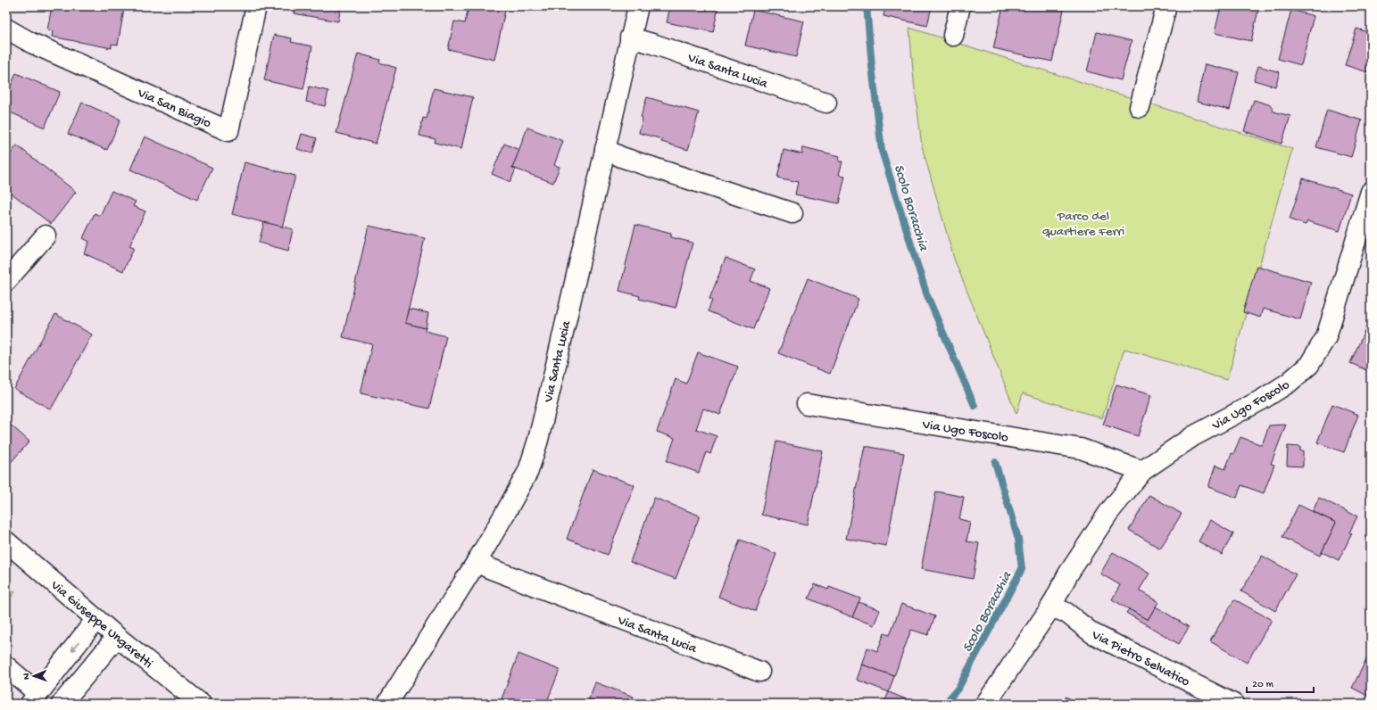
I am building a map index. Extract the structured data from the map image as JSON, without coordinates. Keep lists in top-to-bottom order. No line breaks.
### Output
{"streets":{"street":["Via Santa Lucia","Via San Biagio","Via Ugo Foscolo","Via Giuseppe Ungaretti","Via Pietro Selvatico"]},"crossings":[["Via Ugo Foscolo","Via Pietro Selvatico"]],"water":["Scolo Boracchia"],"parks":["Parco del quartiere Ferri"],"scale_bar":"20 m","north":"left"}
